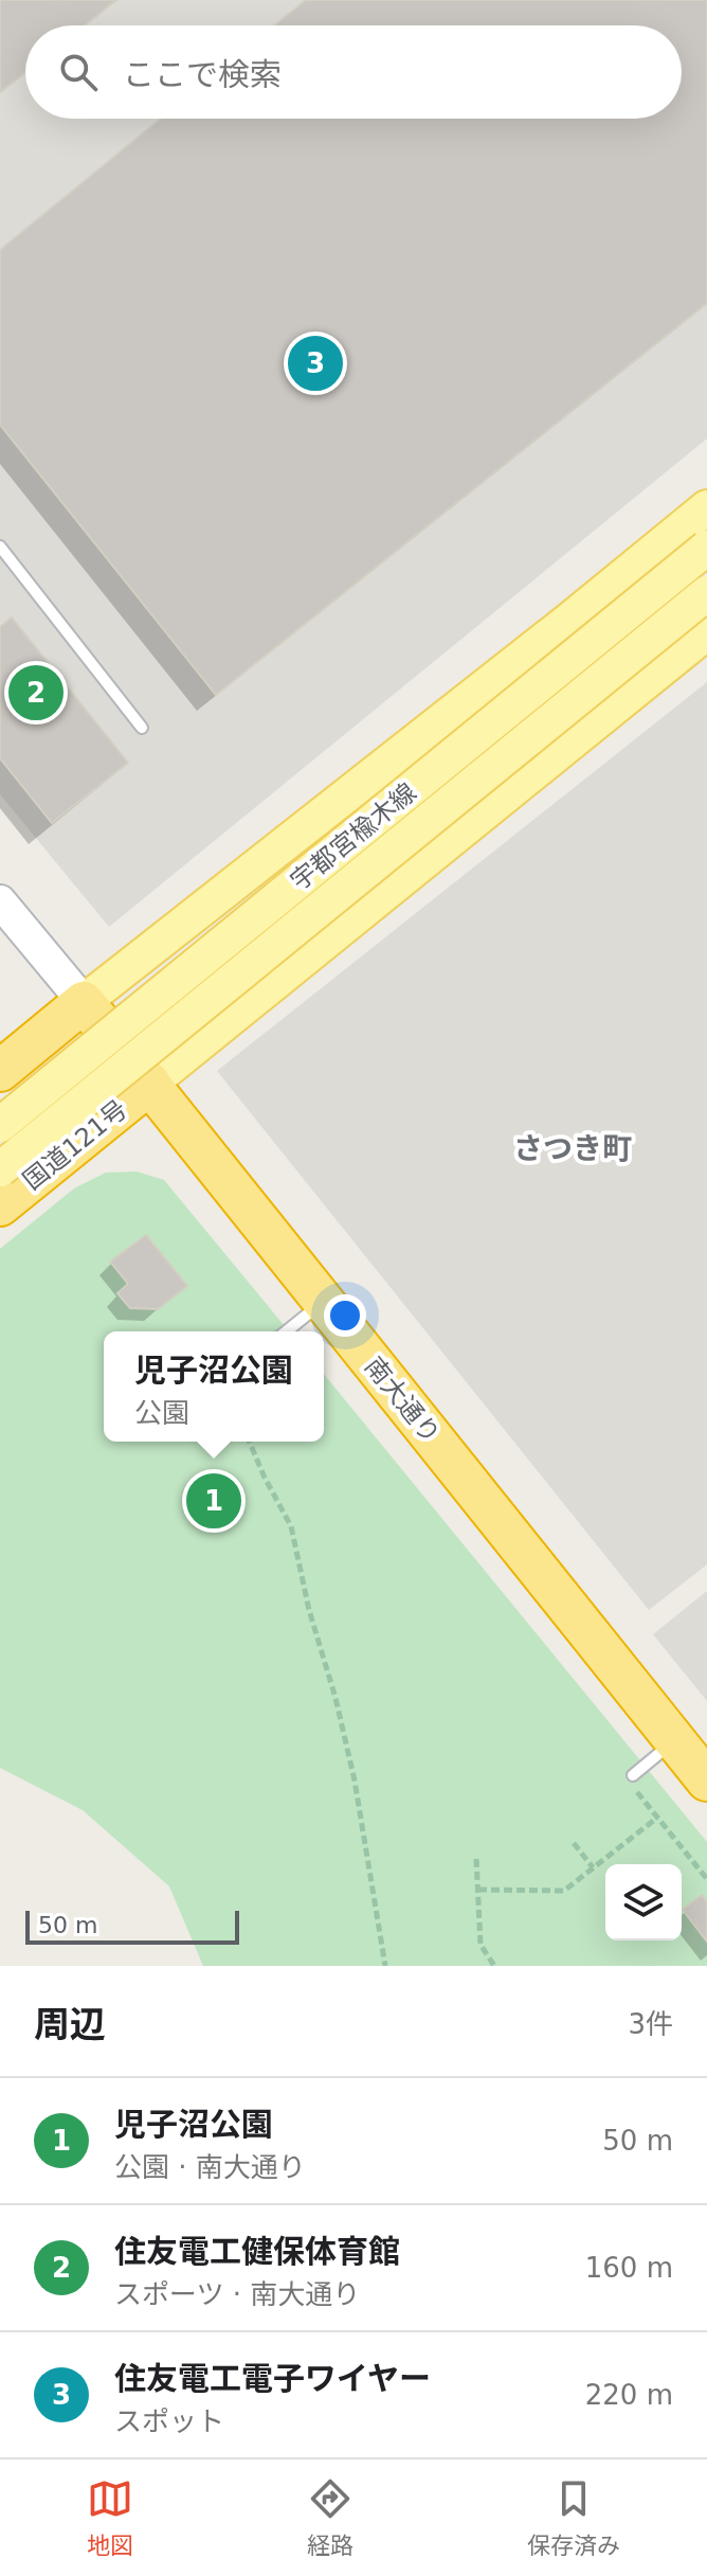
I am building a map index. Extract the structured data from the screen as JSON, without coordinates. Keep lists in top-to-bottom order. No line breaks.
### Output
{"streets":{"highway":["国道121号","南大通り"],"main road":["宇都宮楡木線"]},"crossings":[["国道121号","南大通り"]],"districts":["さつき町"],"scale_bar":"50 m","page":{"search":"ここで検索","pins":["3","2","1"],"popup":["児子沼公園","公園"],"scale":"50 m","heading":["周辺","3件"],"list":[{"mark":"1","name":"児子沼公園","note":"公園 · 南大通り","value":"50 m"},{"mark":"2","name":"住友電工健保体育館","note":"スポーツ · 南大通り","value":"160 m"},{"mark":"3","name":"住友電工電子ワイヤー","note":"スポット","value":"220 m"}],"nav":["地図","経路","保存済み"]}}
